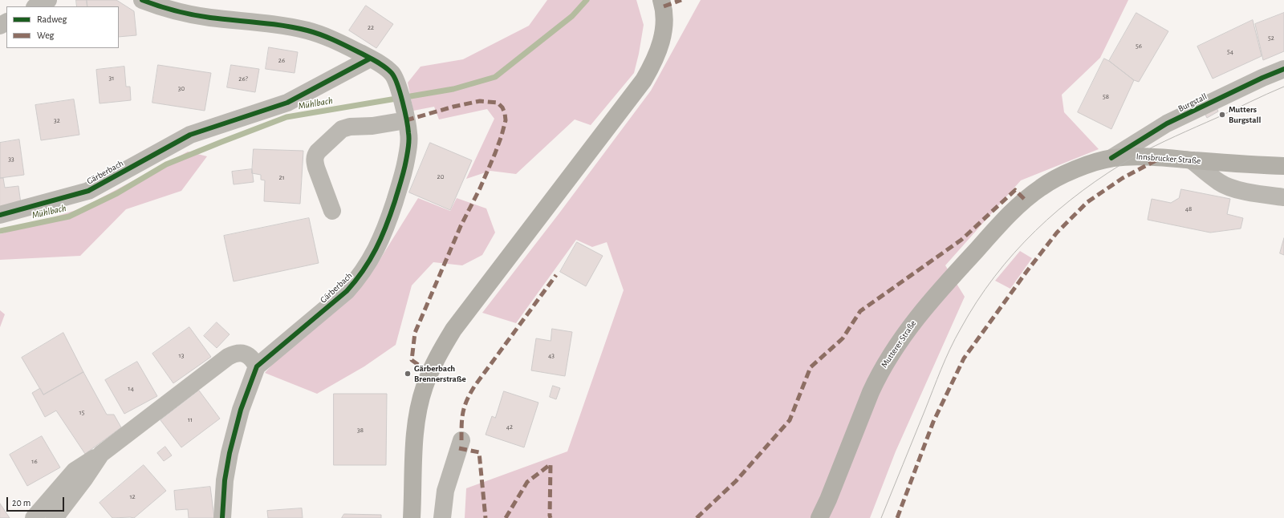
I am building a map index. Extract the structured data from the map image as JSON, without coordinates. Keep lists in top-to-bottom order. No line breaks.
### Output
{"streets":{"main road":["Innsbrucker Straße","Mutterer Straße"],"street":["Burgstall","Gärberbach"]},"crossings":[["Burgstall","Innsbrucker Straße"],["Innsbrucker Straße","Mutterer Straße"]],"water":["Mühlbach"],"places":["Mutters Burgstall","Gärberbach Brennerstraße"],"house_numbers":["22","52","56","54","26","31","26?","30","58","32","33","20","21","48","13","43","14","15","11","42","38","16","12"],"legend":["Radweg","Weg"],"scale_bar":"20 m"}
